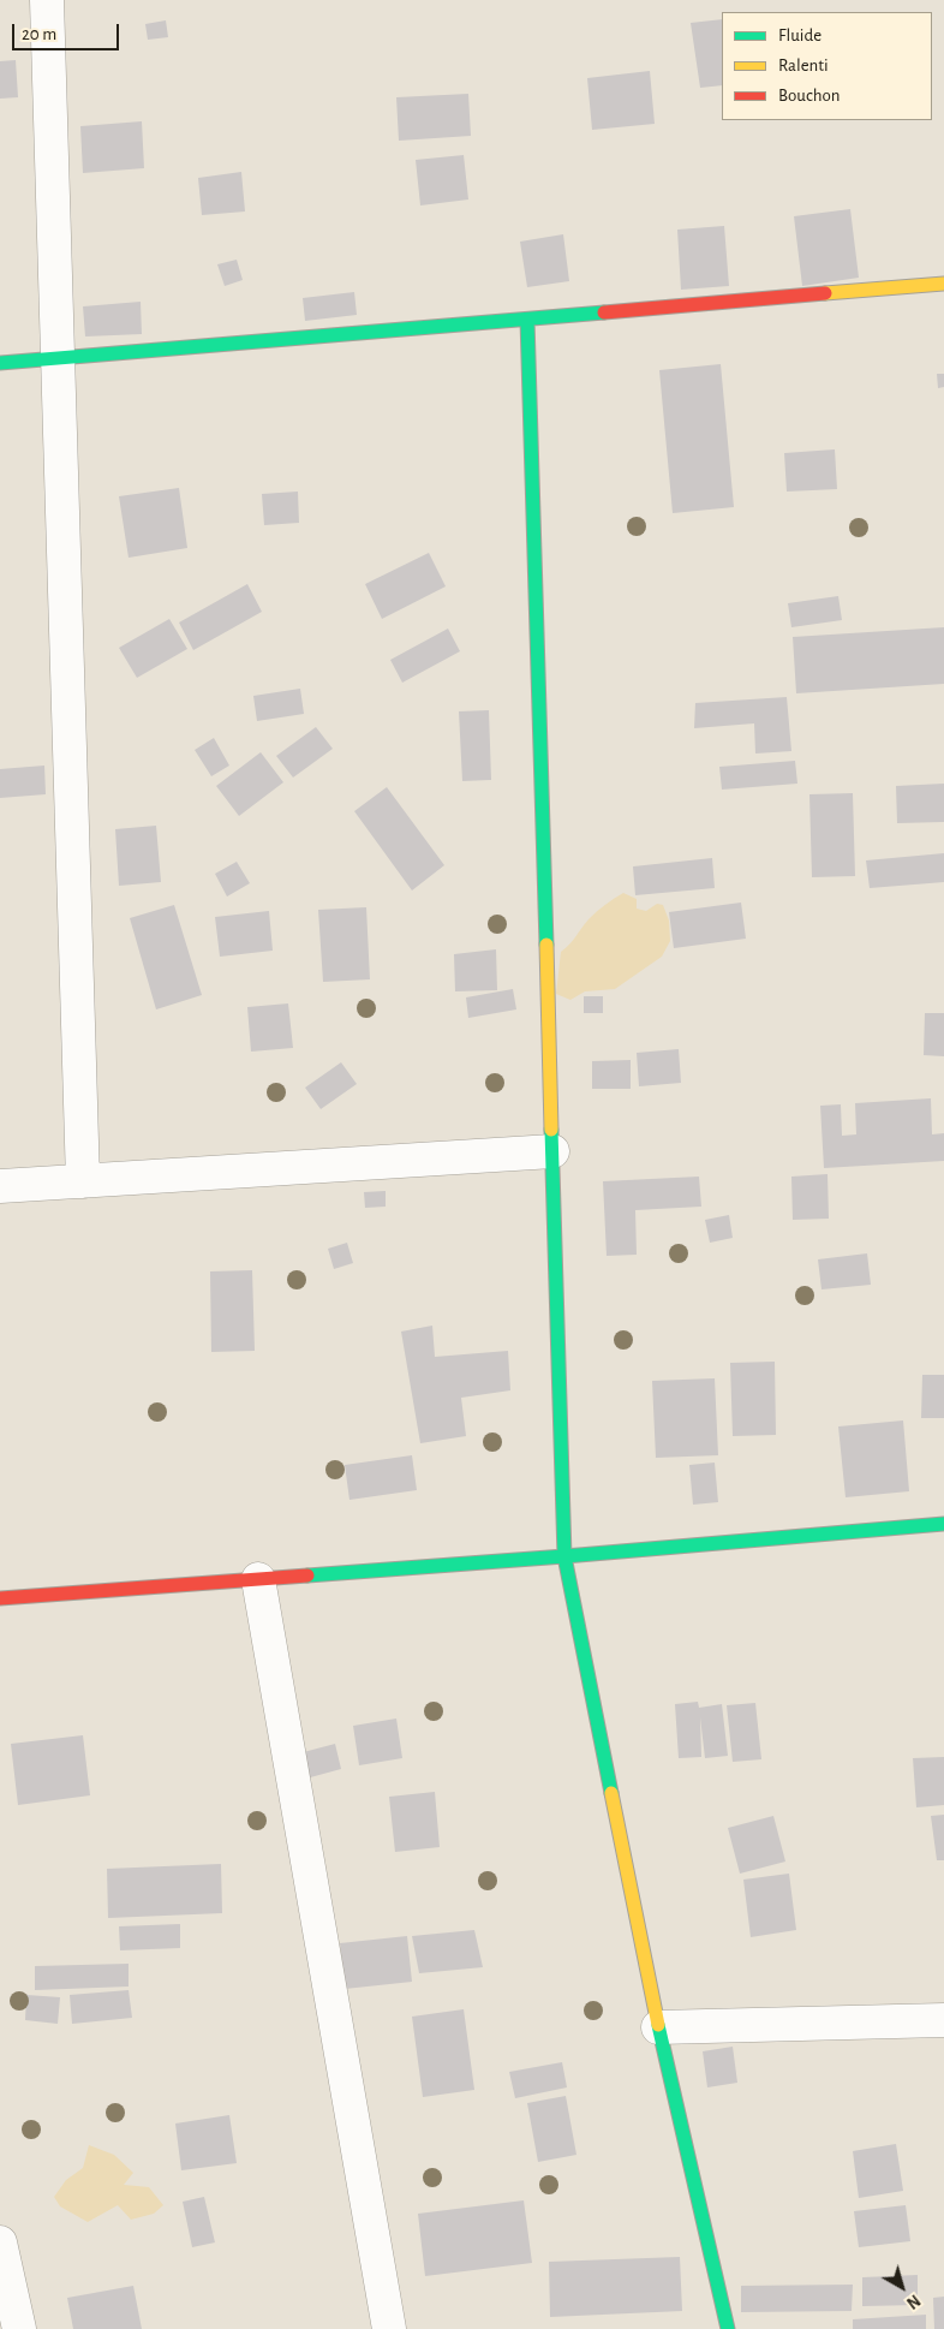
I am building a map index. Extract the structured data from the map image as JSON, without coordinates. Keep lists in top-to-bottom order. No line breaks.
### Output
{"legend":["Fluide","Ralenti","Bouchon"],"scale_bar":"20 m","north":"bottom right"}
